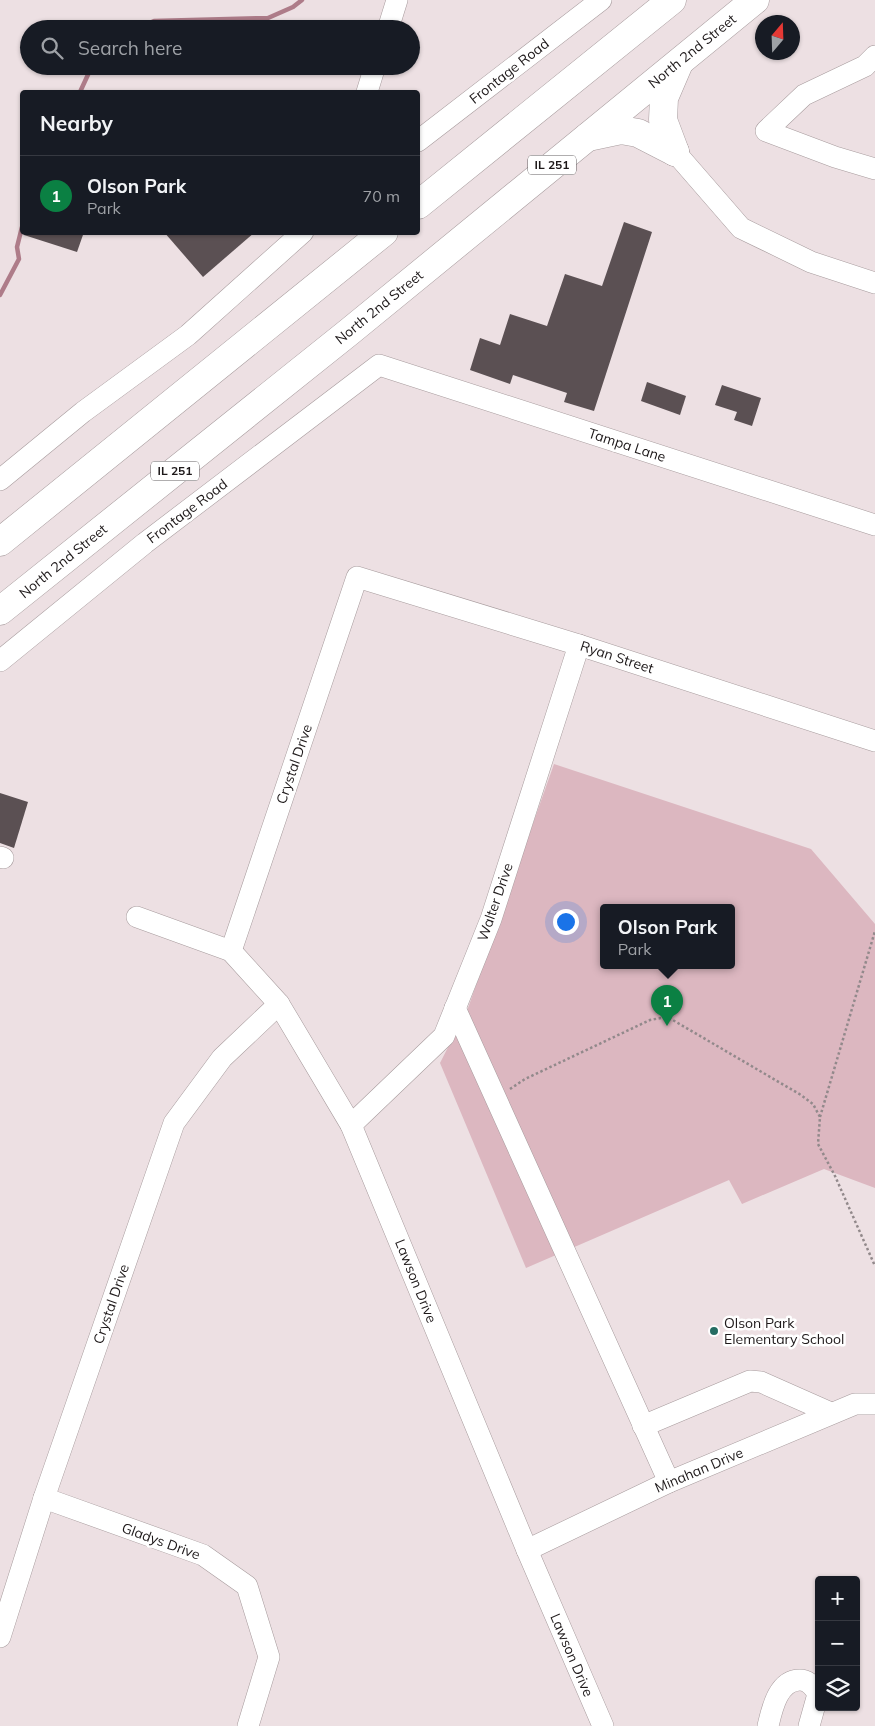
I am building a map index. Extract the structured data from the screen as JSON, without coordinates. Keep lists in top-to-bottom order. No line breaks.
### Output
{"streets":{"main road":["North 2nd Street","IL 251"],"street":["Frontage Road","Tampa Lane","Ryan Street","Crystal Drive","Walter Drive","Lawson Drive","Minahan Drive","Gladys Drive"]},"crossings":[["Frontage Road","Tampa Lane"],["Ryan Street","Crystal Drive"],["Ryan Street","Walter Drive"],["Crystal Drive","Lawson Drive"],["Crystal Drive","Gladys Drive"],["Walter Drive","Lawson Drive"],["Lawson Drive","Minahan Drive"]],"places":["Olson Park Elementary School"],"north":"top","page":{"search":"Search here","heading":"Nearby","list":[{"mark":"1","name":"Olson Park","note":"Park","value":"70 m"}],"popup":["Olson Park","Park"],"pins":"1","map_buttons":["+","−"]}}
